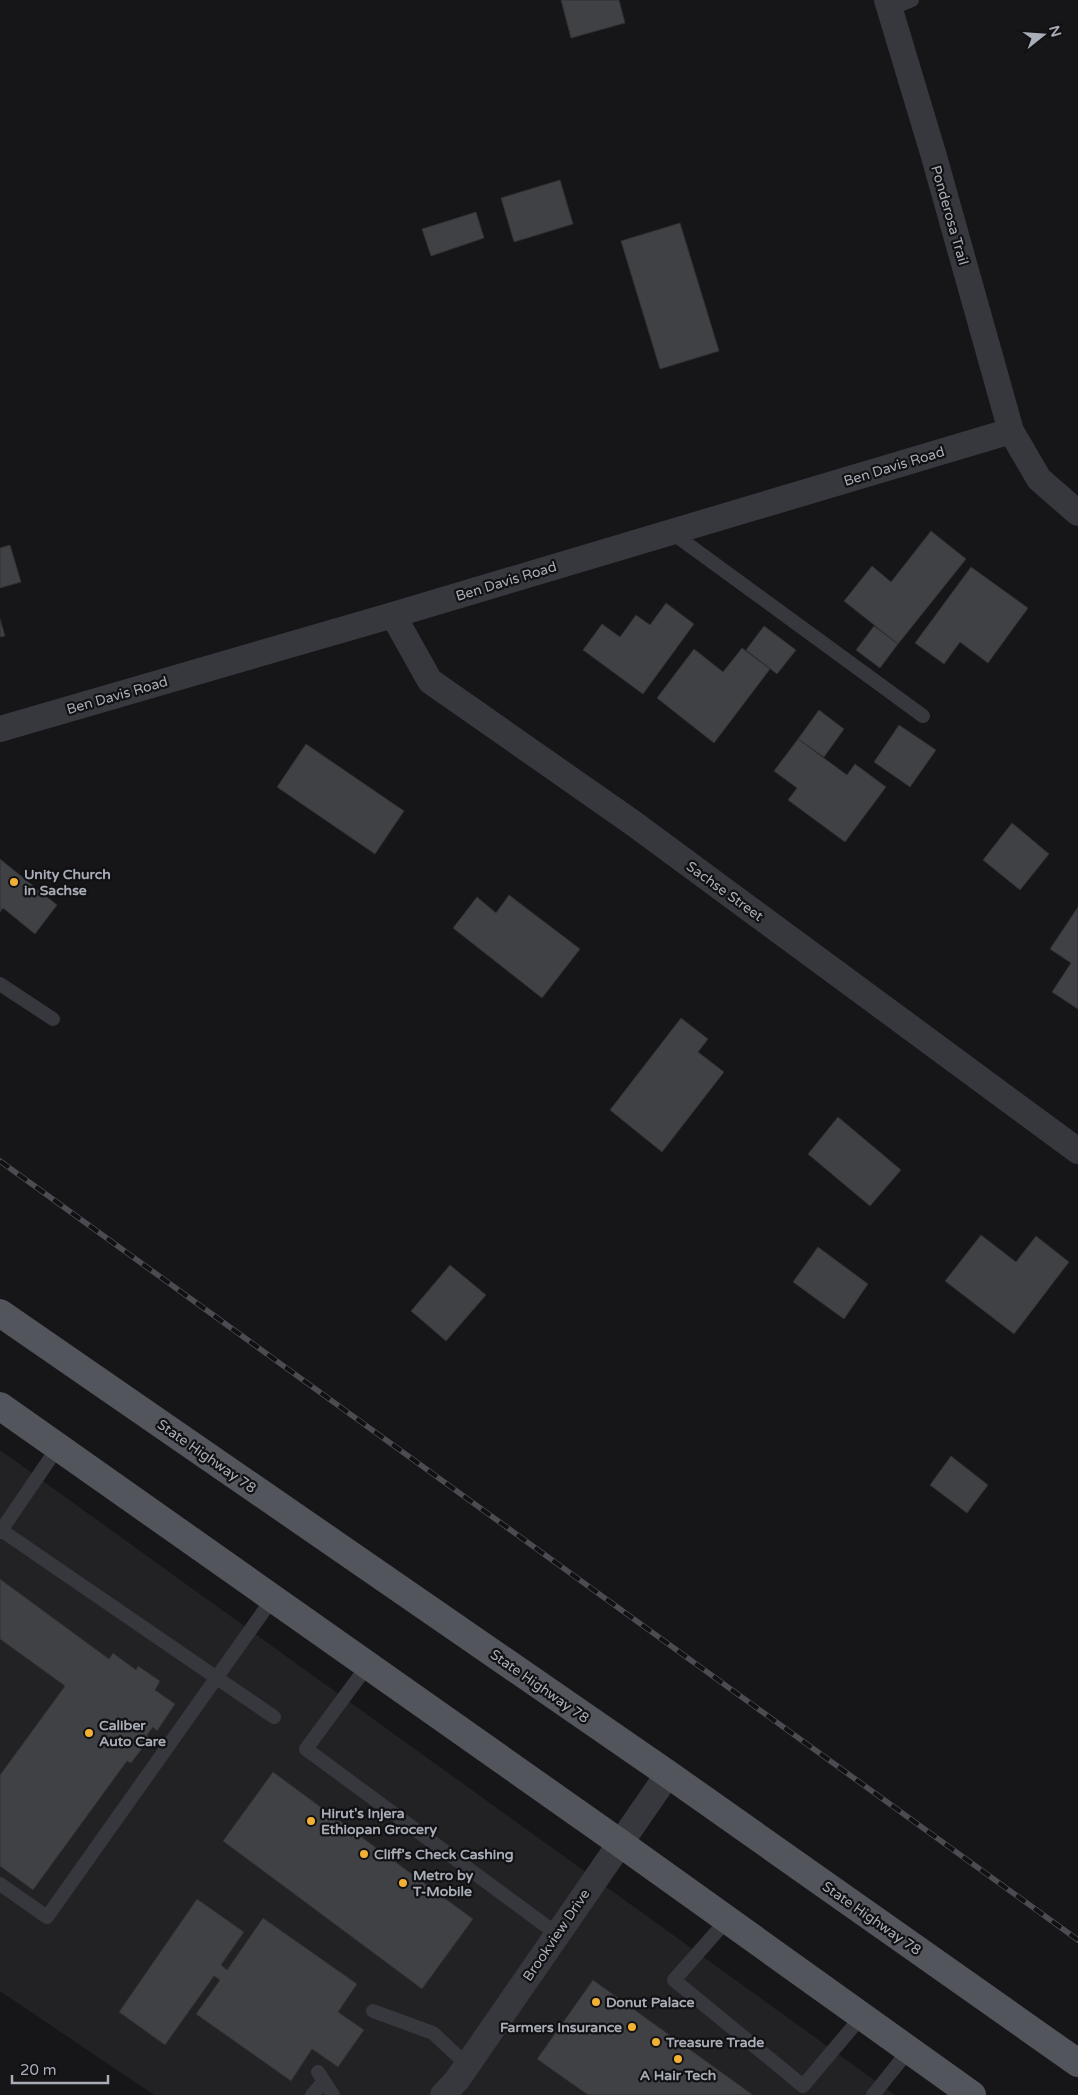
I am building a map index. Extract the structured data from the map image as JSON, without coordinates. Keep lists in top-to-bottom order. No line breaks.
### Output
{"streets":{"main road":["State Highway 78"],"street":["Ponderosa Trail","Ben Davis Road","Sachse Street","Brookview Drive"]},"crossings":[["Ponderosa Trail","Ben Davis Road"],["Ben Davis Road","Sachse Street"],["State Highway 78","Brookview Drive"]],"places":["Unity Church in Sachse","Caliber Auto Care","Hirut's Injera Ethiopan Grocery","Cliff's Check Cashing","Metro by T-Mobile","Donut Palace","Farmers Insurance","Treasure Trade","A Hair Tech"],"scale_bar":"20 m","north":"right"}
